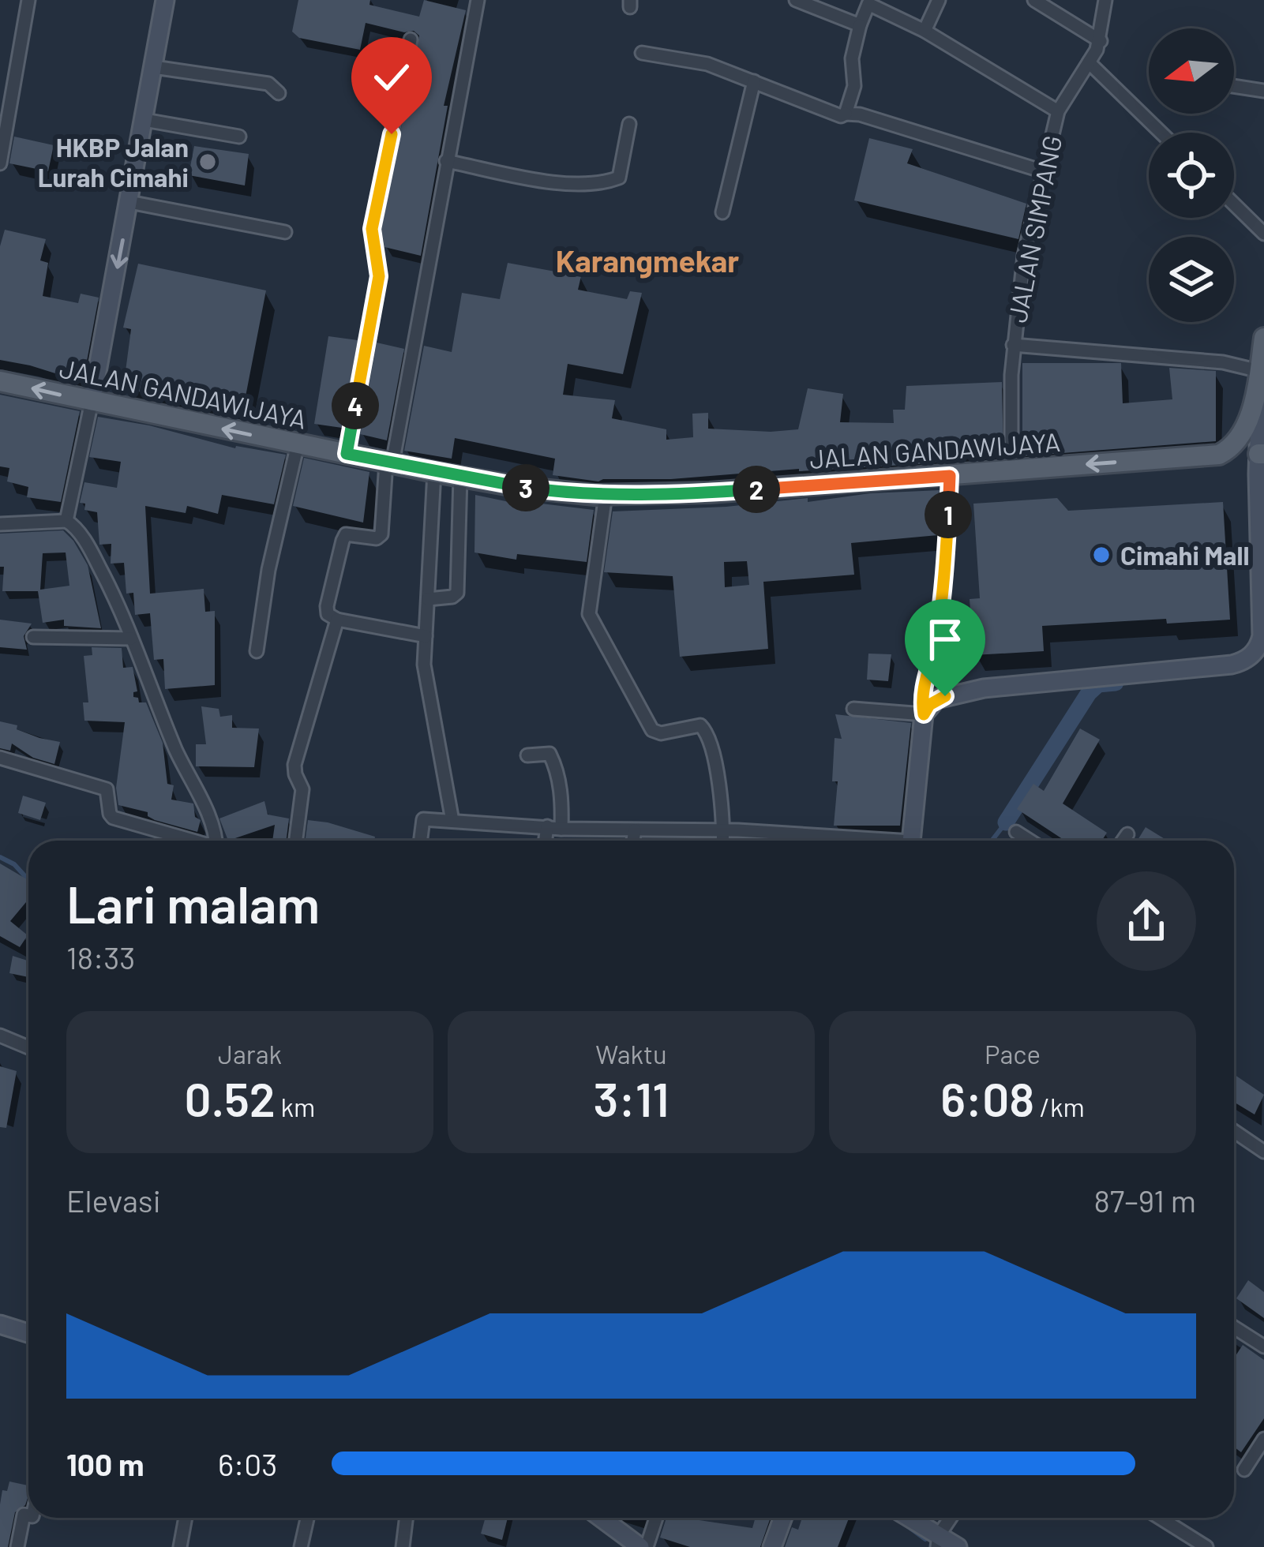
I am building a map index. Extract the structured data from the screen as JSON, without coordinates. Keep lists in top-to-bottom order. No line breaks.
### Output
{"streets":{"main road":["JALAN GANDAWIJAYA"],"street":["JALAN SIMPANG"]},"crossings":[["JALAN SIMPANG","JALAN GANDAWIJAYA"]],"one_way":["JALAN GANDAWIJAYA"],"districts":["Karangmekar"],"places":["HKBP Jalan Lurah Cimahi","Cimahi Mall"],"north":"left","page":{"pins":["4","3","2","1"],"heading":["Lari malam","18:33"],"stats":[["Jarak","0.52 km"],["Waktu","3:11"],["Pace","6:08 /km"]],"chart":["Elevasi","87–91 m"],"list":[{"name":"100 m","note":"6:03"}]}}
